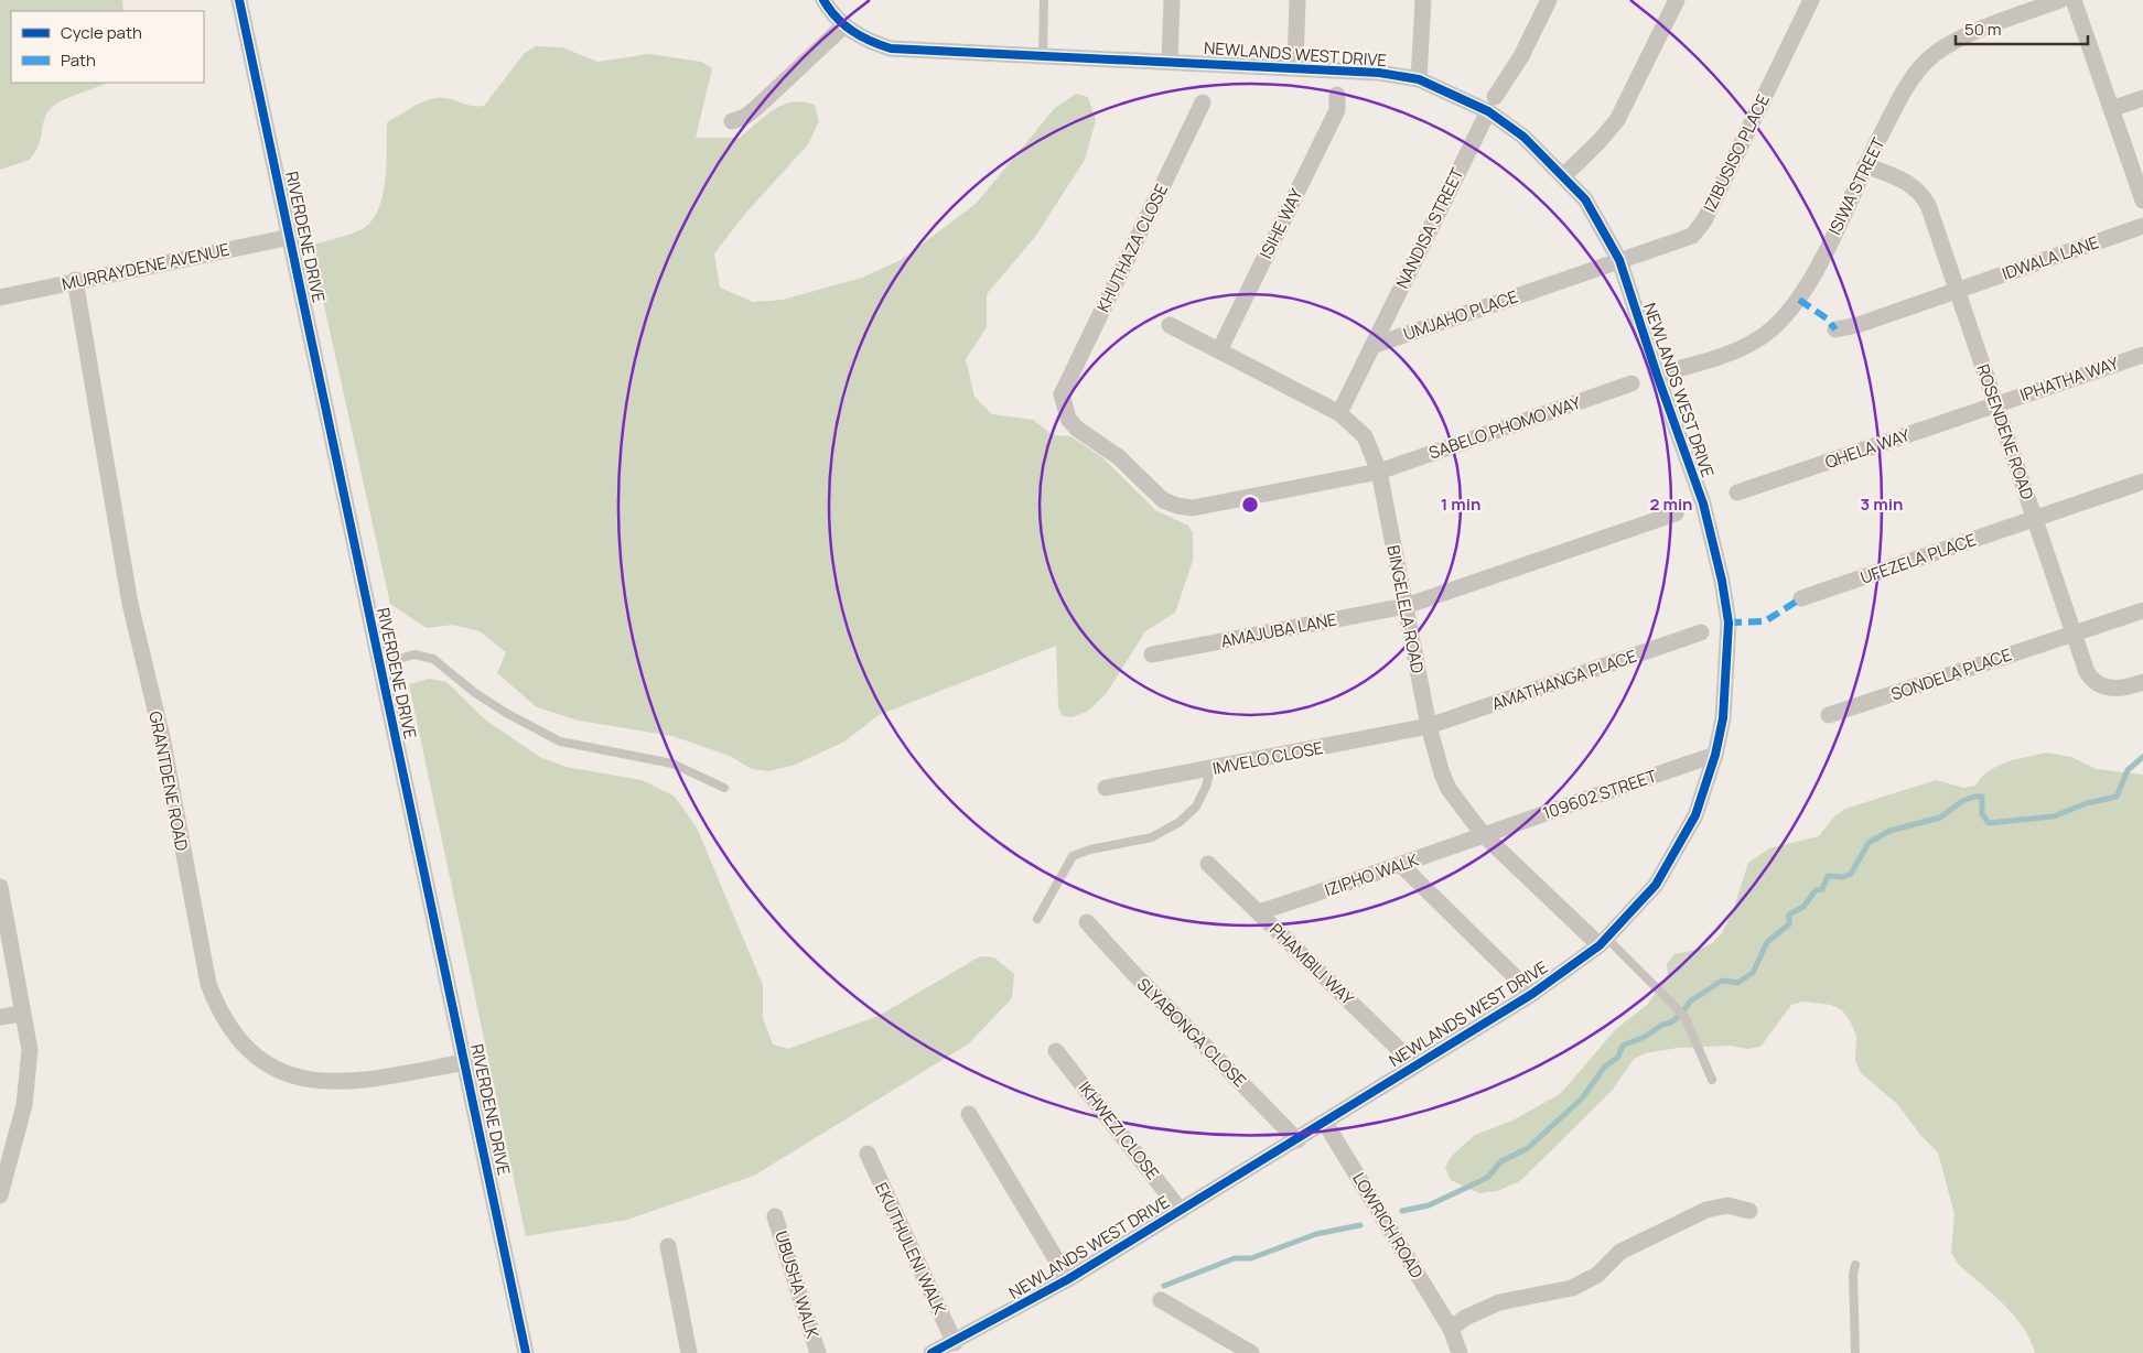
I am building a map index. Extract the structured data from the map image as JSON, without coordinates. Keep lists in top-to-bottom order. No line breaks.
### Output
{"streets":{"street":["NEWLANDS WEST DRIVE","IZIBUSISO PLACE","ISIWA STREET","ISIHE WAY","NANDISA STREET","RIVERDENE DRIVE","KHUTHAZA CLOSE","IDWALA LANE","MURRAYDENE AVENUE","UMJAHO PLACE","IPHATHA WAY","SABELO PHOMO WAY","ROSENDENE ROAD","QHELA WAY","UFEZELA PLACE","BINGELELA ROAD","AMAJUBA LANE","SONDELA PLACE","AMATHANGA PLACE","IMVELO CLOSE","GRANTDENE ROAD","109602 STREET","IZIPHO WALK","PHAMBILI WAY","SLYABONGA CLOSE","IKHWEZI CLOSE","LOWRICH ROAD","EKUTHULENI WALK","UBUSHA WALK"]},"crossings":[["NEWLANDS WEST DRIVE","IZIBUSISO PLACE"],["NEWLANDS WEST DRIVE","ISIWA STREET"],["NEWLANDS WEST DRIVE","NANDISA STREET"],["NEWLANDS WEST DRIVE","UMJAHO PLACE"],["NEWLANDS WEST DRIVE","BINGELELA ROAD"],["NEWLANDS WEST DRIVE","109602 STREET"],["NEWLANDS WEST DRIVE","PHAMBILI WAY"],["NEWLANDS WEST DRIVE","SLYABONGA CLOSE"],["NEWLANDS WEST DRIVE","IKHWEZI CLOSE"],["NEWLANDS WEST DRIVE","LOWRICH ROAD"],["NEWLANDS WEST DRIVE","EKUTHULENI WALK"],["IZIBUSISO PLACE","UMJAHO PLACE"],["ISIWA STREET","ROSENDENE ROAD"],["ISIHE WAY","BINGELELA ROAD"],["NANDISA STREET","UMJAHO PLACE"],["RIVERDENE DRIVE","MURRAYDENE AVENUE"],["RIVERDENE DRIVE","GRANTDENE ROAD"],["KHUTHAZA CLOSE","SABELO PHOMO WAY"],["IDWALA LANE","ROSENDENE ROAD"],["MURRAYDENE AVENUE","GRANTDENE ROAD"],["IPHATHA WAY","ROSENDENE ROAD"],["IPHATHA WAY","QHELA WAY"],["SABELO PHOMO WAY","BINGELELA ROAD"],["ROSENDENE ROAD","QHELA WAY"],["ROSENDENE ROAD","UFEZELA PLACE"],["ROSENDENE ROAD","SONDELA PLACE"],["BINGELELA ROAD","AMAJUBA LANE"],["BINGELELA ROAD","AMATHANGA PLACE"],["BINGELELA ROAD","IMVELO CLOSE"],["BINGELELA ROAD","109602 STREET"],["BINGELELA ROAD","IZIPHO WALK"],["AMATHANGA PLACE","IMVELO CLOSE"],["109602 STREET","IZIPHO WALK"],["IZIPHO WALK","PHAMBILI WAY"]],"legend":["Cycle path","Path"],"scale_bar":"50 m","rings":["1 min","2 min","3 min"]}
